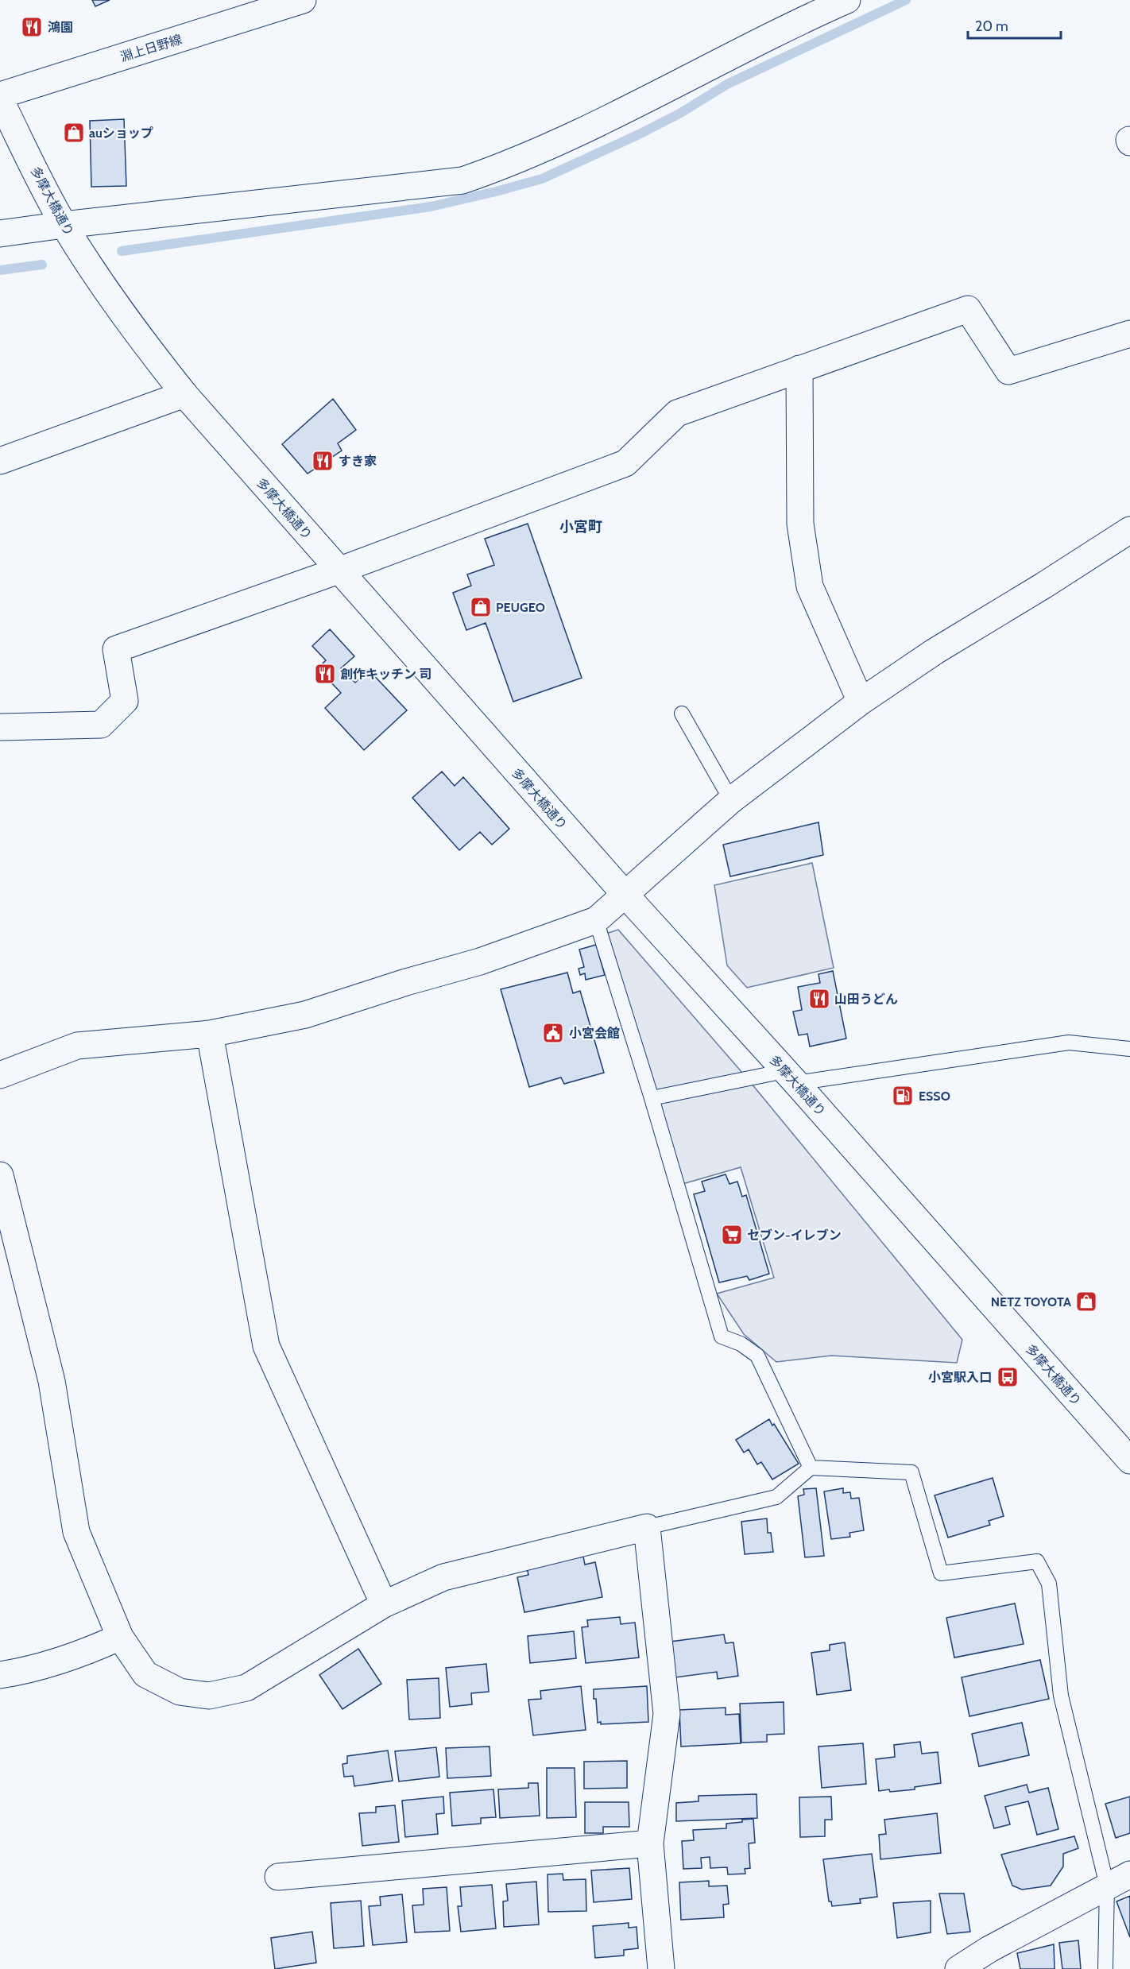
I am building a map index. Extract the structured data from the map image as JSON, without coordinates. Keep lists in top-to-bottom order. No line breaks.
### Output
{"streets":{"street":["淵上日野線","多摩大橋通り"]},"districts":["小宮町"],"places":{"restaurant":["鴻園","すき家","創作キッチン 司","山田うどん"],"shop":["auショップ","PEUGEO","NETZ TOYOTA"],"public building":["小宮会館"],"fuel station":["ESSO"],"supermarket":["セブン-イレブン"],"bus stop":["小宮駅入口"]},"scale_bar":"20 m"}
